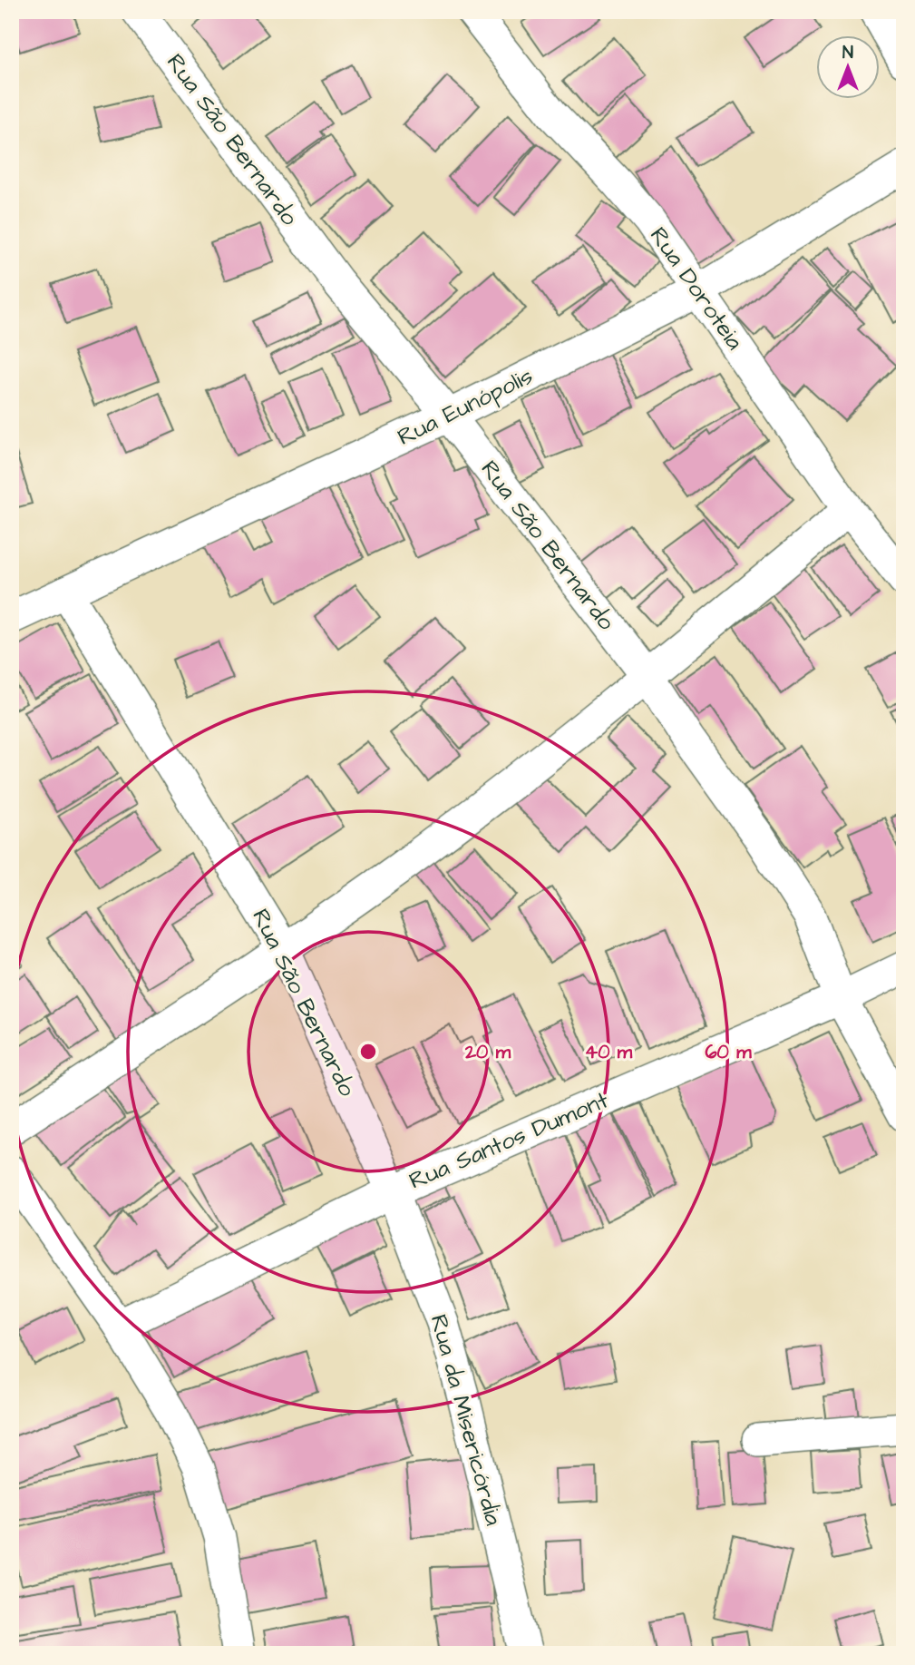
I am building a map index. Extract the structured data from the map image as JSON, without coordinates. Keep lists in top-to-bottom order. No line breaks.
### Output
{"streets":{"street":["Rua São Bernardo","Rua Doroteia","Rua Eunópolis","Rua Santos Dumont","Rua da Misericórdia"]},"crossings":[["Rua São Bernardo","Rua Eunópolis"],["Rua São Bernardo","Rua Santos Dumont"],["Rua São Bernardo","Rua da Misericórdia"],["Rua Doroteia","Rua Eunópolis"],["Rua Santos Dumont","Rua da Misericórdia"]],"north":"top","rings":["20 m","40 m","60 m"]}
